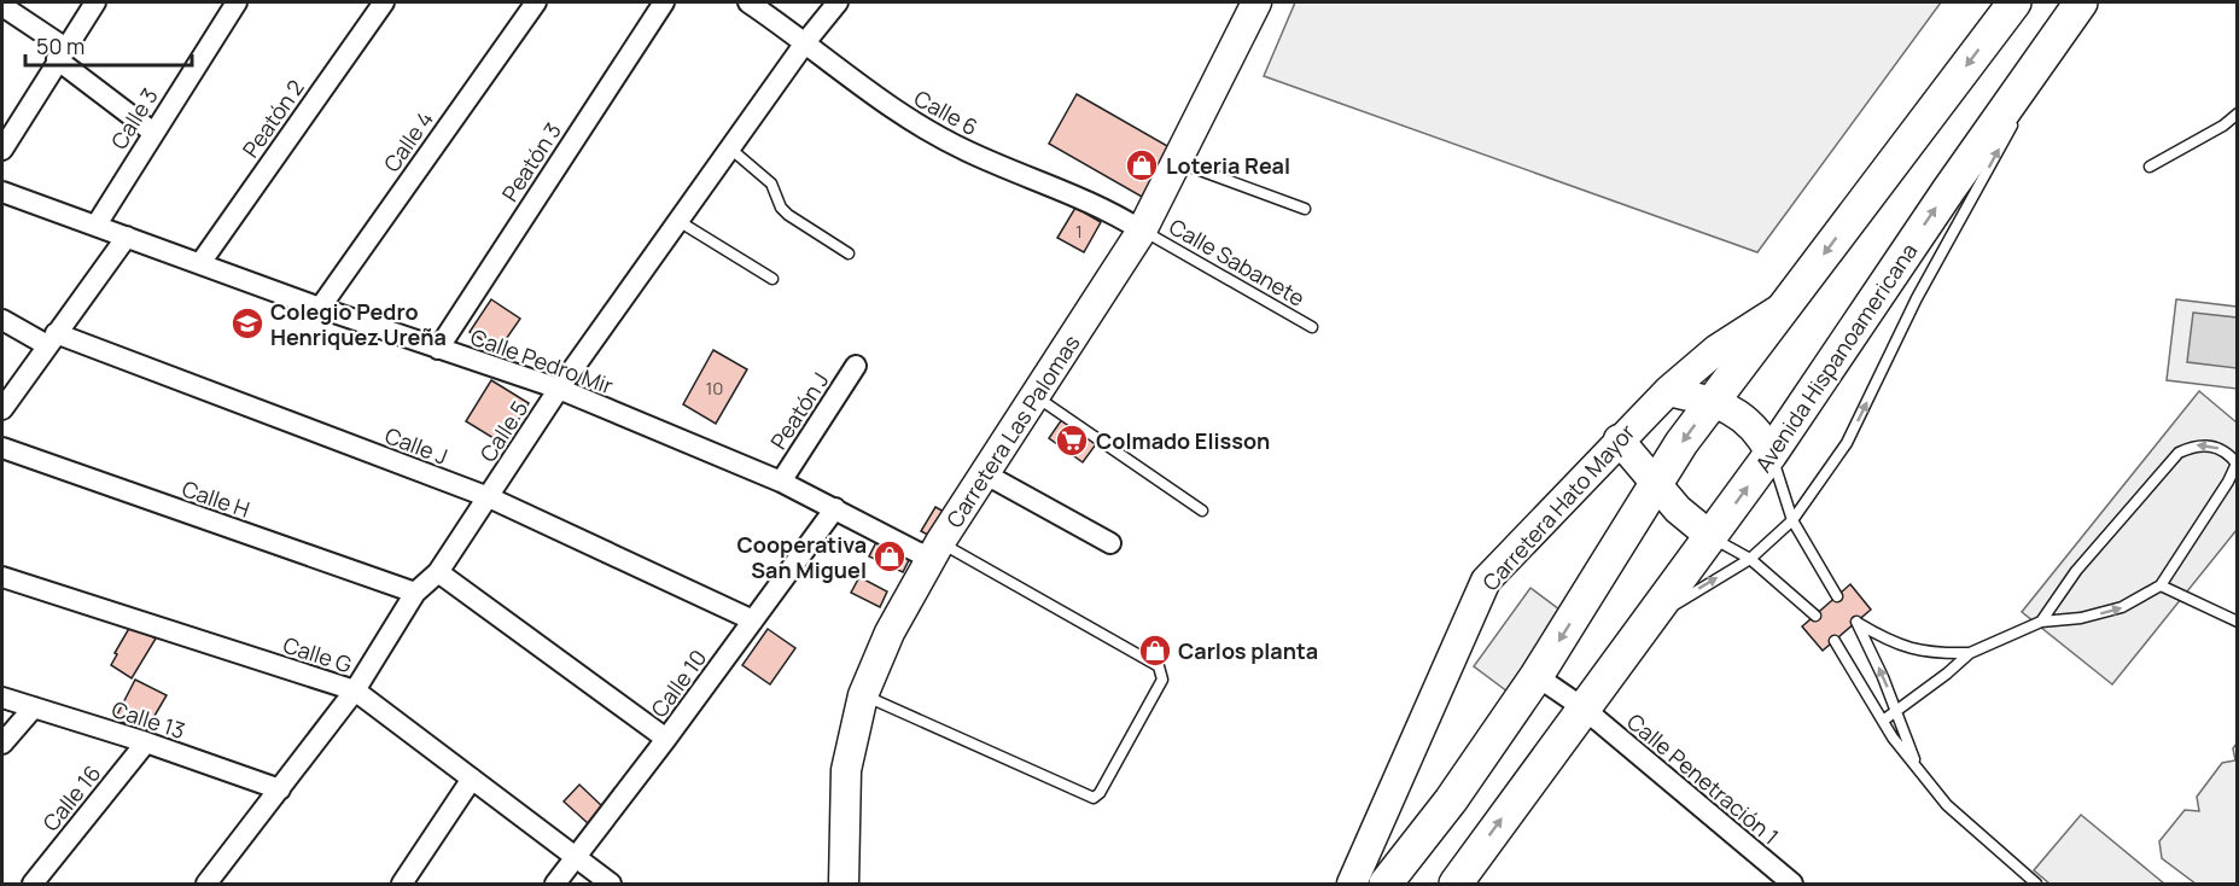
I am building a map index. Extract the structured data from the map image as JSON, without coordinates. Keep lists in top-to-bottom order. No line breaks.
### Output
{"streets":{"main road":["Avenida Hispanoamericana"],"street":["Calle 6","Calle 3","Peatón 2","Calle 4","Peatón 3","Calle Pedro Mir","Peatón J","Calle 5","Carretera Las Palomas","Calle J","Calle H","Carretera Hato Mayor","Calle G","Calle 10","Calle 13","Calle Penetración 1","Calle 16"],"lane":["Calle Sabanete"]},"crossings":[["Calle 6","Calle Sabanete"],["Calle 6","Calle 5"],["Calle 6","Carretera Las Palomas"],["Calle 3","Calle Pedro Mir"],["Peatón 2","Calle Pedro Mir"],["Calle 4","Calle Pedro Mir"],["Peatón 3","Calle Pedro Mir"],["Calle Sabanete","Carretera Las Palomas"],["Avenida Hispanoamericana","Calle Penetración 1"],["Calle Pedro Mir","Peatón J"],["Calle Pedro Mir","Calle 5"],["Calle Pedro Mir","Carretera Las Palomas"],["Calle Pedro Mir","Calle 10"],["Calle 5","Calle J"],["Calle 5","Calle H"],["Calle 5","Calle G"],["Calle 5","Calle 13"],["Calle J","Calle 10"],["Calle G","Calle 10"],["Calle 13","Calle 16"]],"places":{"shop":["Loteria Real","Cooperativa San Miguel","Carlos planta"],"school or university":["Colegio Pedro Henriquez Ureña"],"supermarket":["Colmado Elisson"]},"house_numbers":["1","10"],"scale_bar":"50 m"}
